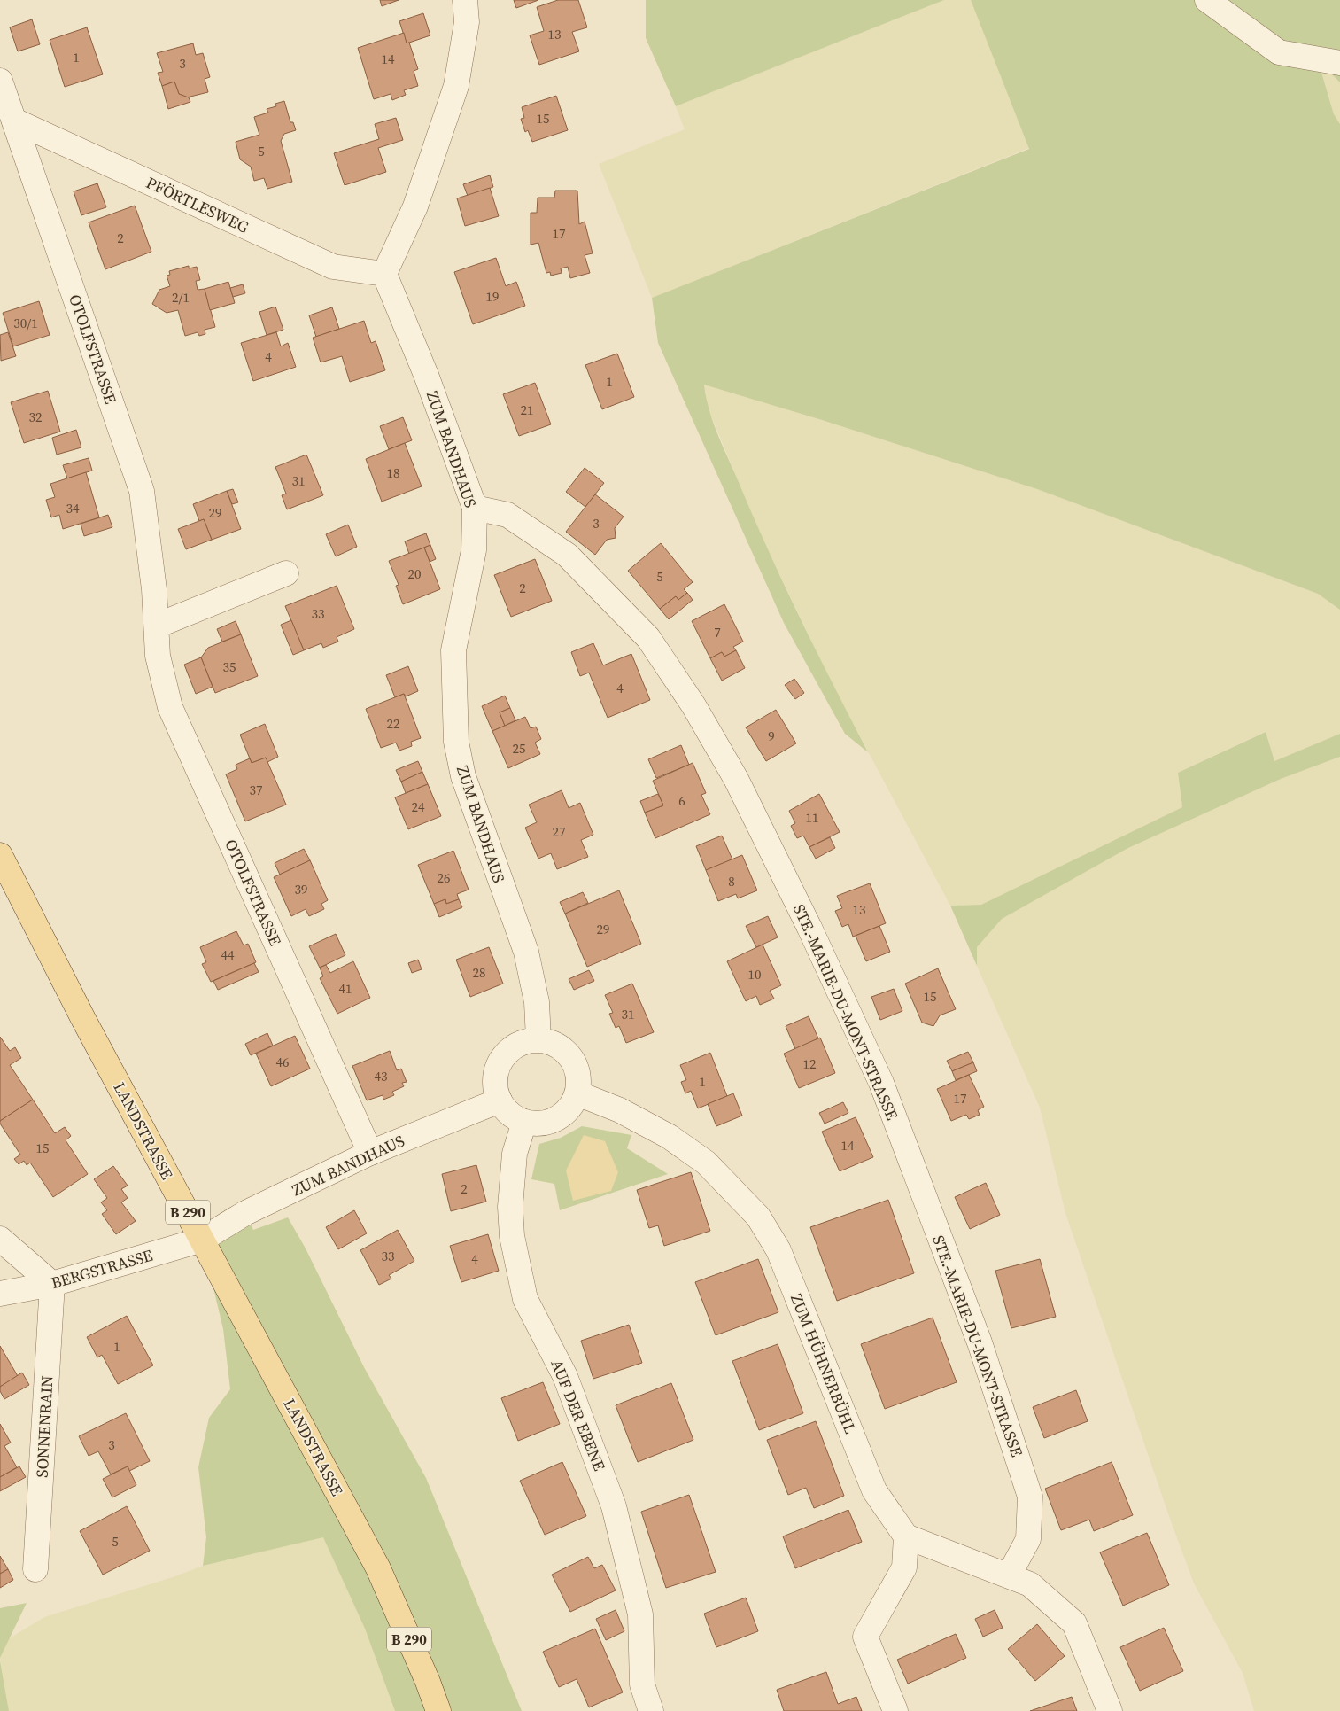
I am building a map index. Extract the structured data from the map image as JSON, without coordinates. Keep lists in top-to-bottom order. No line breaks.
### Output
{"streets":{"main road":["LANDSTRASSE","B 290"],"street":["PFÖRTLESWEG","OTOLFSTRASSE","ZUM BANDHAUS","STE.-MARIE-DU-MONT-STRASSE","BERGSTRASSE","ZUM HÜHNERBÜHL","AUF DER EBENE","SONNENRAIN"]},"crossings":[["PFÖRTLESWEG","OTOLFSTRASSE"],["PFÖRTLESWEG","ZUM BANDHAUS"],["OTOLFSTRASSE","ZUM BANDHAUS"],["ZUM BANDHAUS","STE.-MARIE-DU-MONT-STRASSE"],["ZUM BANDHAUS","LANDSTRASSE"],["ZUM BANDHAUS","BERGSTRASSE"],["ZUM BANDHAUS","ZUM HÜHNERBÜHL"],["ZUM BANDHAUS","AUF DER EBENE"],["LANDSTRASSE","BERGSTRASSE"],["BERGSTRASSE","SONNENRAIN"],["ZUM HÜHNERBÜHL","AUF DER EBENE"]],"house_numbers":["13","1","14","3","15","5","17","2","19","2/1","30/1","4","1","21","32","18","31","34","29","3","20","5","2","33","7","35","4","22","9","25","37","6","24","11","27","26","8","39","13","29","44","28","10","41","15","31","46","12","43","1","17","14","15","2","33","4","1","3","5"]}
